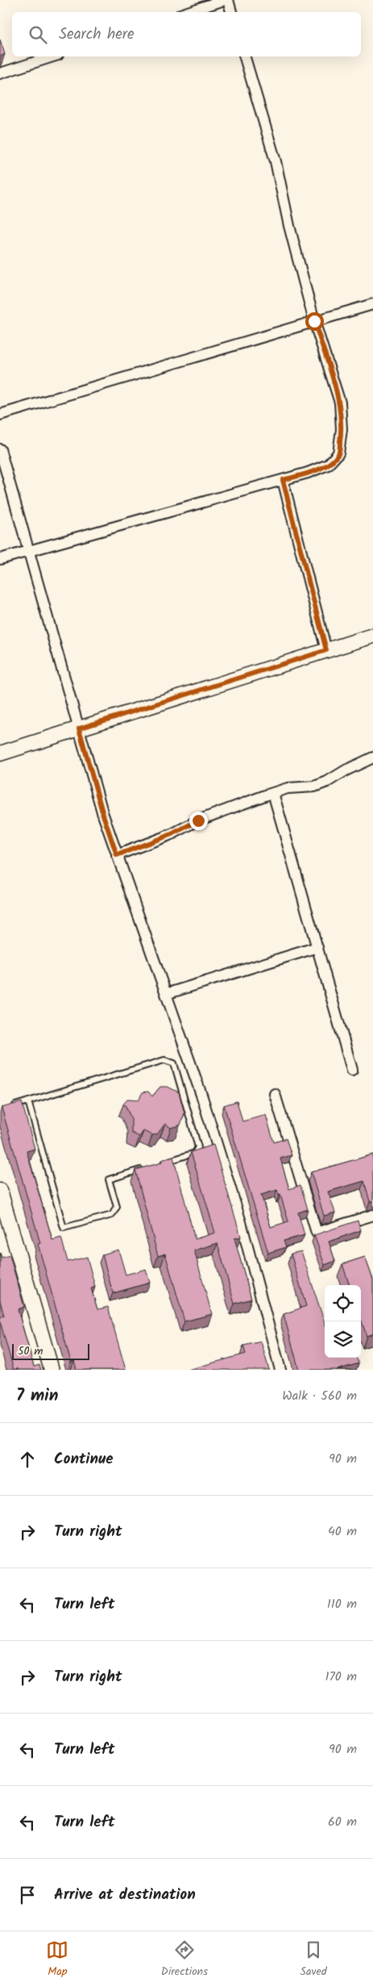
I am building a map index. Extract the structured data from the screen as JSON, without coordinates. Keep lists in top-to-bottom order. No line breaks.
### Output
{"scale_bar":"50 m","page":{"search":"Search here","scale":"50 m","heading":["7 min","Walk · 560 m"],"list":[["Continue","90 m"],["Turn right","40 m"],["Turn left","110 m"],["Turn right","170 m"],["Turn left","90 m"],["Turn left","60 m"],"Arrive at destination"],"nav":["Map","Directions","Saved"]}}
